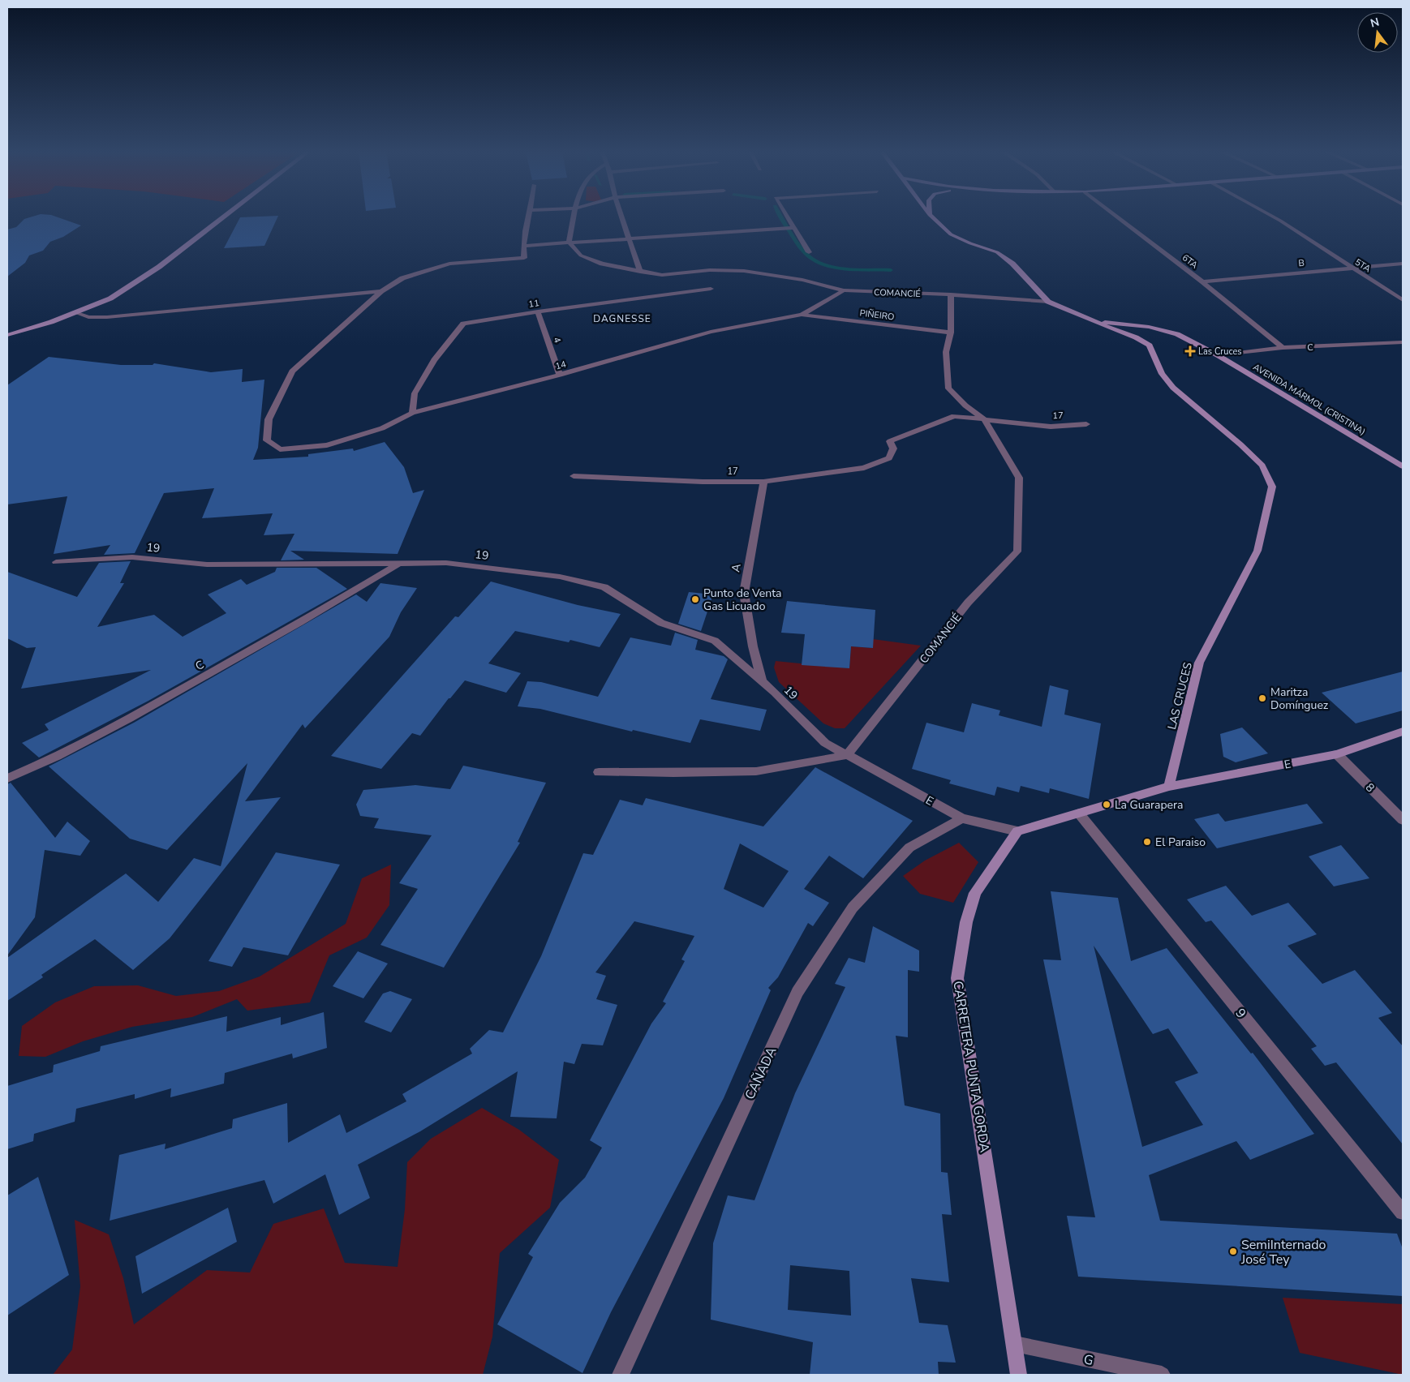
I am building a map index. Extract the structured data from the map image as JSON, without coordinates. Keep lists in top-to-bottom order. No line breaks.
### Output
{"streets":{"main road":["AVENIDA MÁRMOL (CRISTINA)","LAS CRUCES","E","CARRETERA PUNTA GORDA"],"street":["6TA","B","5TA","COMANCIÉ","11","PIÑEIRO","4","C","14","17","19","A","8","9","CAÑADA","G"]},"crossings":[["6TA","B"],["6TA","C"],["B","5TA"],["COMANCIÉ","PIÑEIRO"],["COMANCIÉ","14"],["COMANCIÉ","17"],["COMANCIÉ","19"],["COMANCIÉ","LAS CRUCES"],["COMANCIÉ","E"],["11","4"],["11","14"],["PIÑEIRO","14"],["4","14"],["C","AVENIDA MÁRMOL (CRISTINA)"],["C","19"],["AVENIDA MÁRMOL (CRISTINA)","LAS CRUCES"],["17","A"],["19","A"],["19","E"],["LAS CRUCES","E"],["E","8"],["E","CARRETERA PUNTA GORDA"],["E","CAÑADA"],["CARRETERA PUNTA GORDA","G"]],"districts":["DAGNESSE"],"places":{"health":["Las Cruces"],"other":["Punto de Venta Gas Licuado","Maritza Domínguez","La Guarapera","El Paraiso","SemiInternado José Tey"]},"north":"top"}
